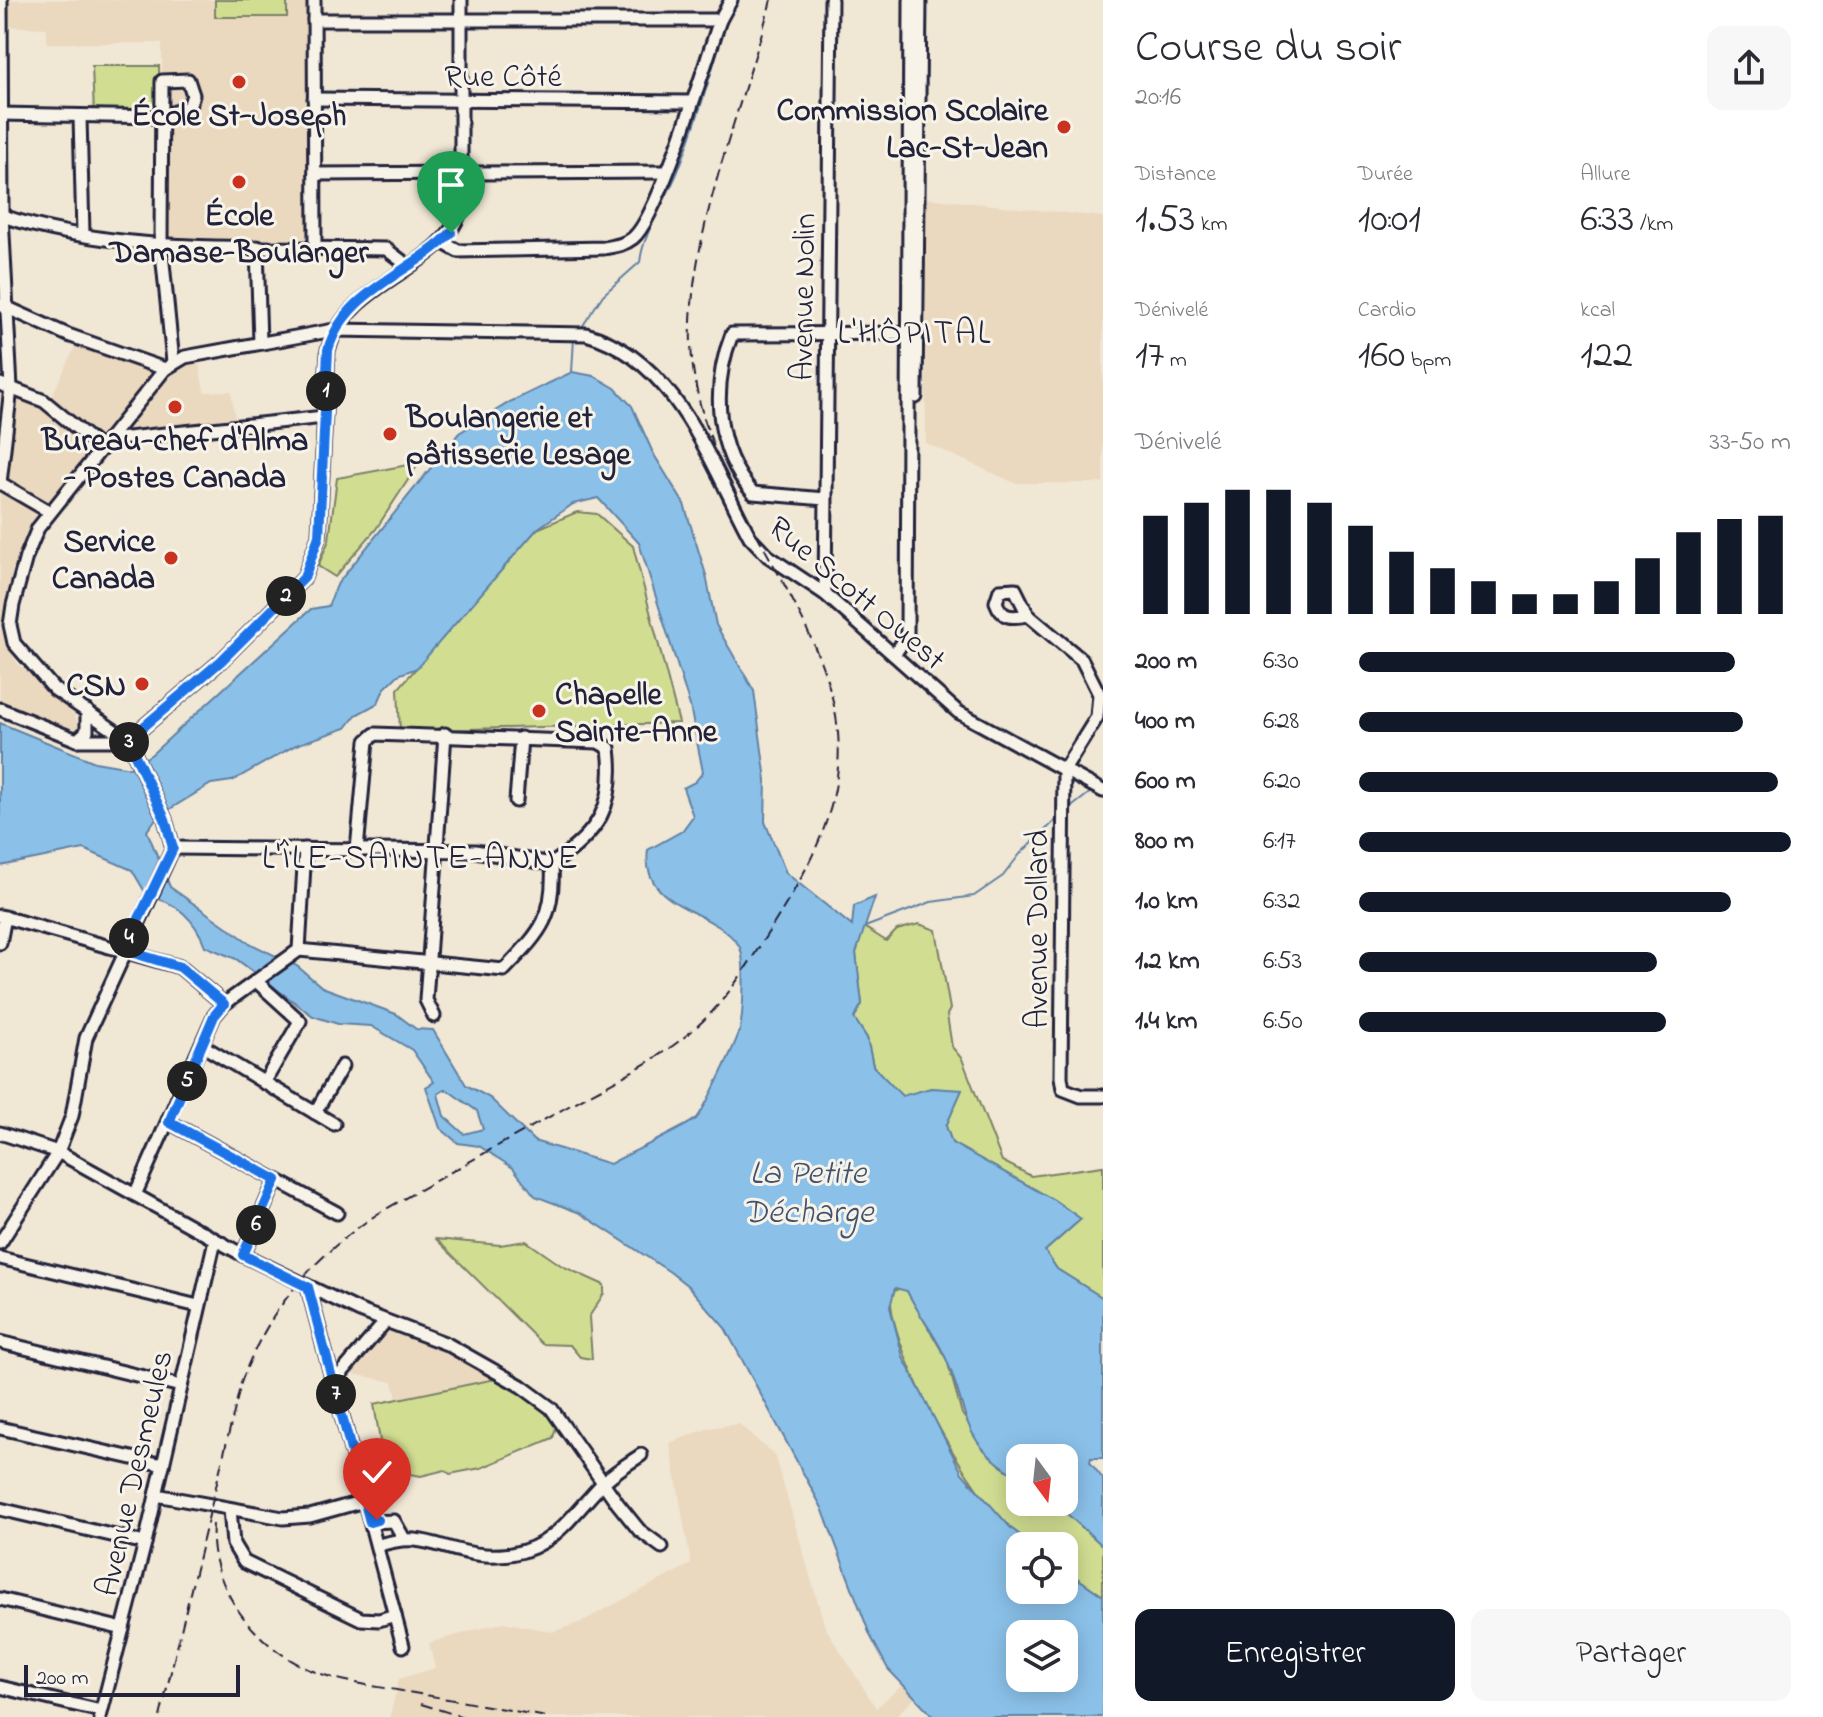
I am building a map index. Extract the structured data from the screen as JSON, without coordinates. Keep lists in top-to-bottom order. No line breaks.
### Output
{"streets":{"street":["Rue Côté","Avenue Nolin","Rue Scott Ouest","Avenue Dollard","Avenue Desmeules"]},"crossings":[["Avenue Nolin","Rue Scott Ouest"],["Rue Scott Ouest","Avenue Dollard"]],"districts":["L'HÔPITAL","L'ÎLE-SAINTE-ANNE"],"water":["La Petite Décharge"],"places":["École St-Joseph","Commission Scolaire Lac-St-Jean","École Damase-Boulanger","Bureau-chef d'Alma - Postes Canada","Boulangerie et pâtisserie Lesage","Service Canada","CSN","Chapelle Sainte-Anne"],"scale_bar":"200 m","north":"bottom","page":{"heading":["Course du soir","20:16"],"stats":[["Distance","1.53 km"],["Durée","10:01"],["Allure","6:33 /km"],["Dénivelé","17 m"],["Cardio","160 bpm"],["kcal","122"]],"pins":["1","2","3","4","5","6","7"],"chart":["Dénivelé","33–50 m"],"list":[{"name":"200 m","note":"6:30"},{"name":"400 m","note":"6:28"},{"name":"600 m","note":"6:20"},{"name":"800 m","note":"6:17"},{"name":"1.0 km","note":"6:32"},{"name":"1.2 km","note":"6:53"},{"name":"1.4 km","note":"6:50"}],"buttons":["Enregistrer","Partager"],"scale":"200 m"}}
